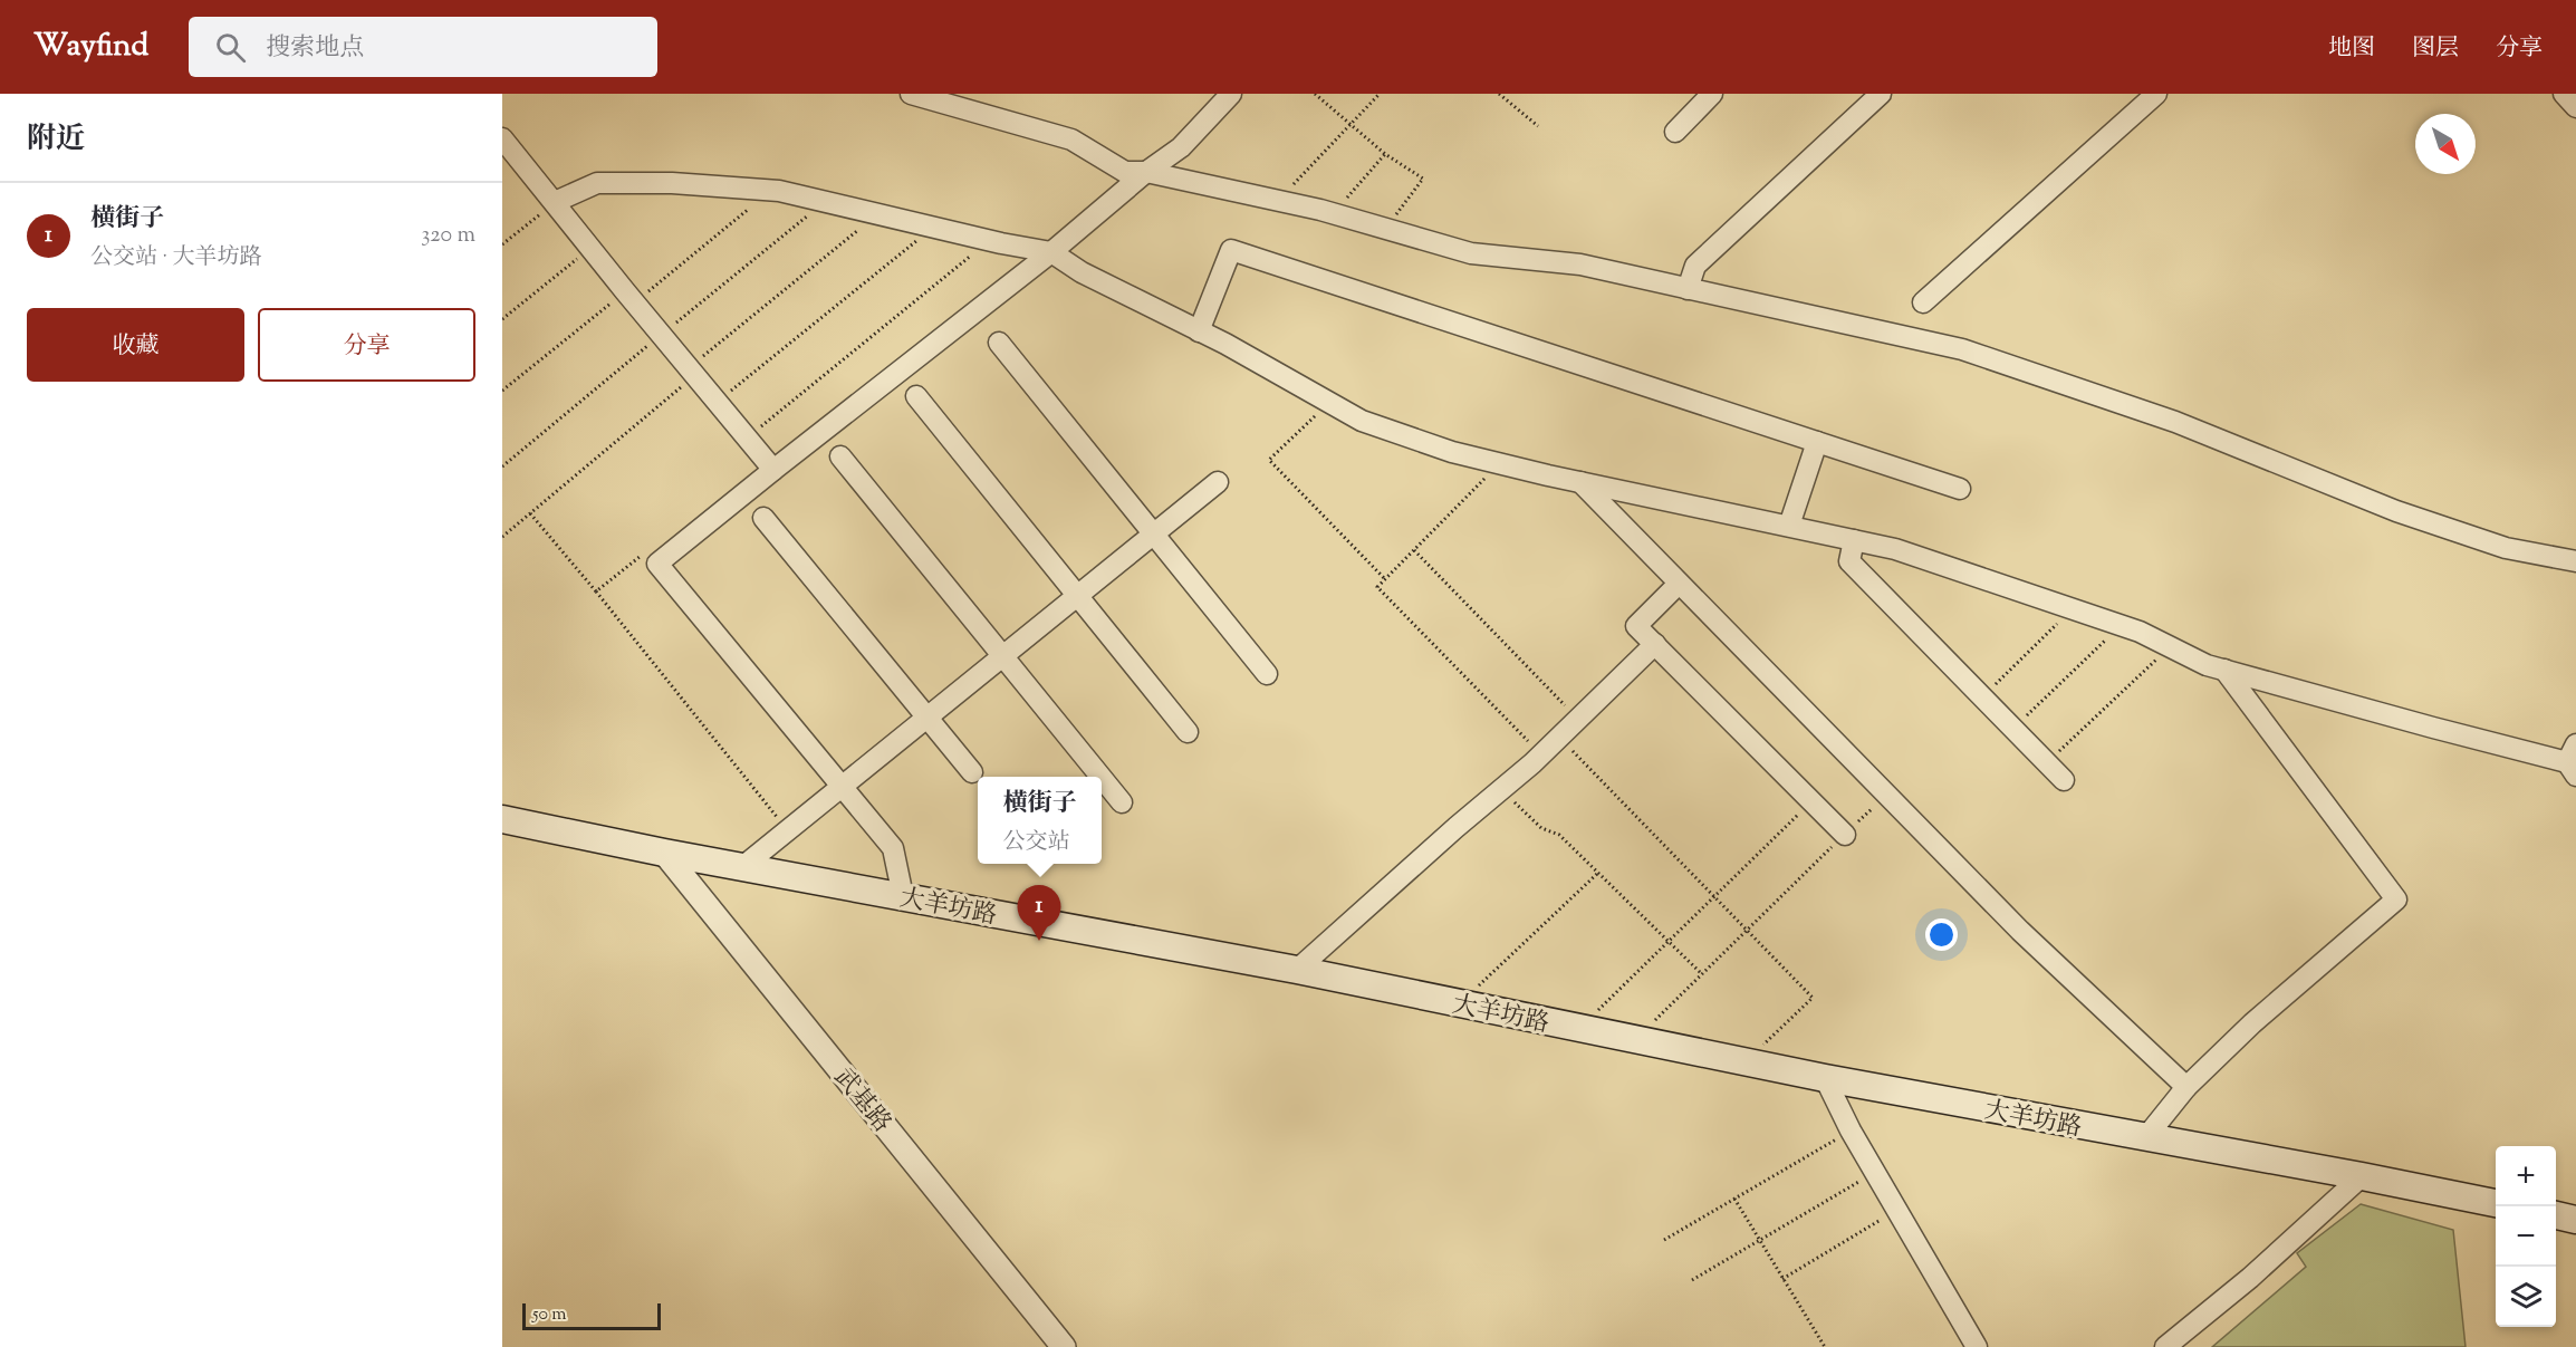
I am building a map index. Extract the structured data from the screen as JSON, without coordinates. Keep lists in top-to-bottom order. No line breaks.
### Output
{"streets":{"main road":["大羊坊路"],"street":["武基路"]},"crossings":[["大羊坊路","武基路"]],"scale_bar":"50 m","north":"bottom right","page":{"header":"Wayfind","search":"搜索地点","nav":["地图","图层","分享"],"heading":"附近","list":[{"mark":"1","name":"横街子","note":"公交站 · 大羊坊路","value":"320 m"}],"buttons":["收藏","分享"],"popup":["横街子","公交站"],"pins":"1","map_buttons":["+","−"],"scale":"50 m"}}
